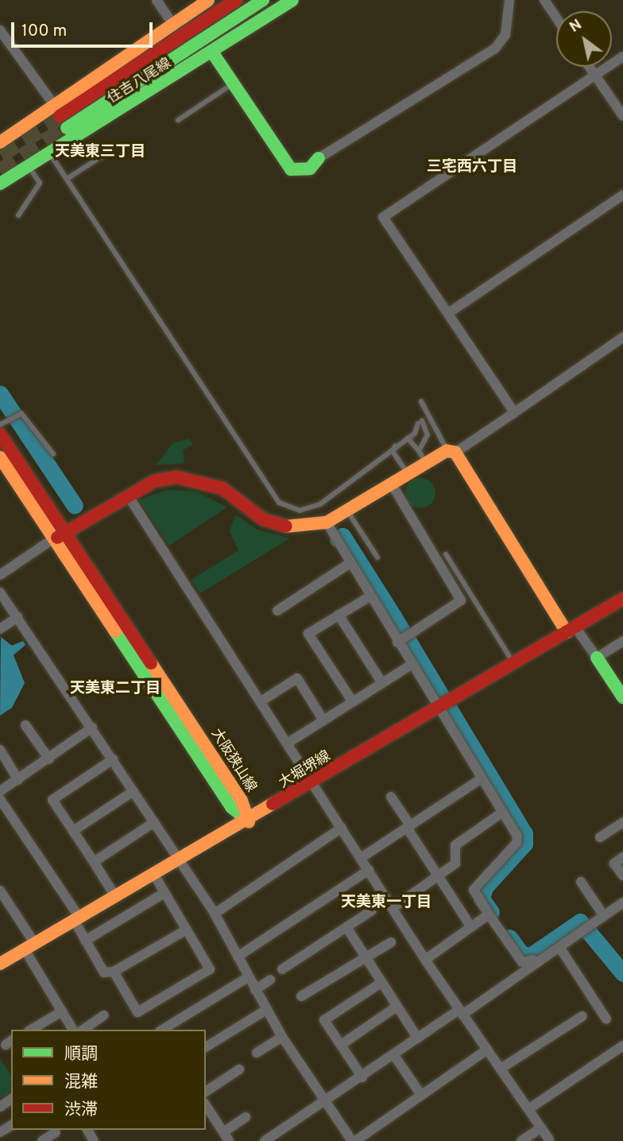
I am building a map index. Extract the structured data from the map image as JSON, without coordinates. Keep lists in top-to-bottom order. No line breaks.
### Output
{"streets":{"main road":["住吉八尾線","大阪狭山線","大堀堺線"]},"crossings":[["大阪狭山線","大堀堺線"]],"districts":["天美東三丁目","三宅西六丁目","天美東二丁目","天美東一丁目"],"legend":["順調","混雑","渋滞"],"scale_bar":"100 m","north":"top left"}
